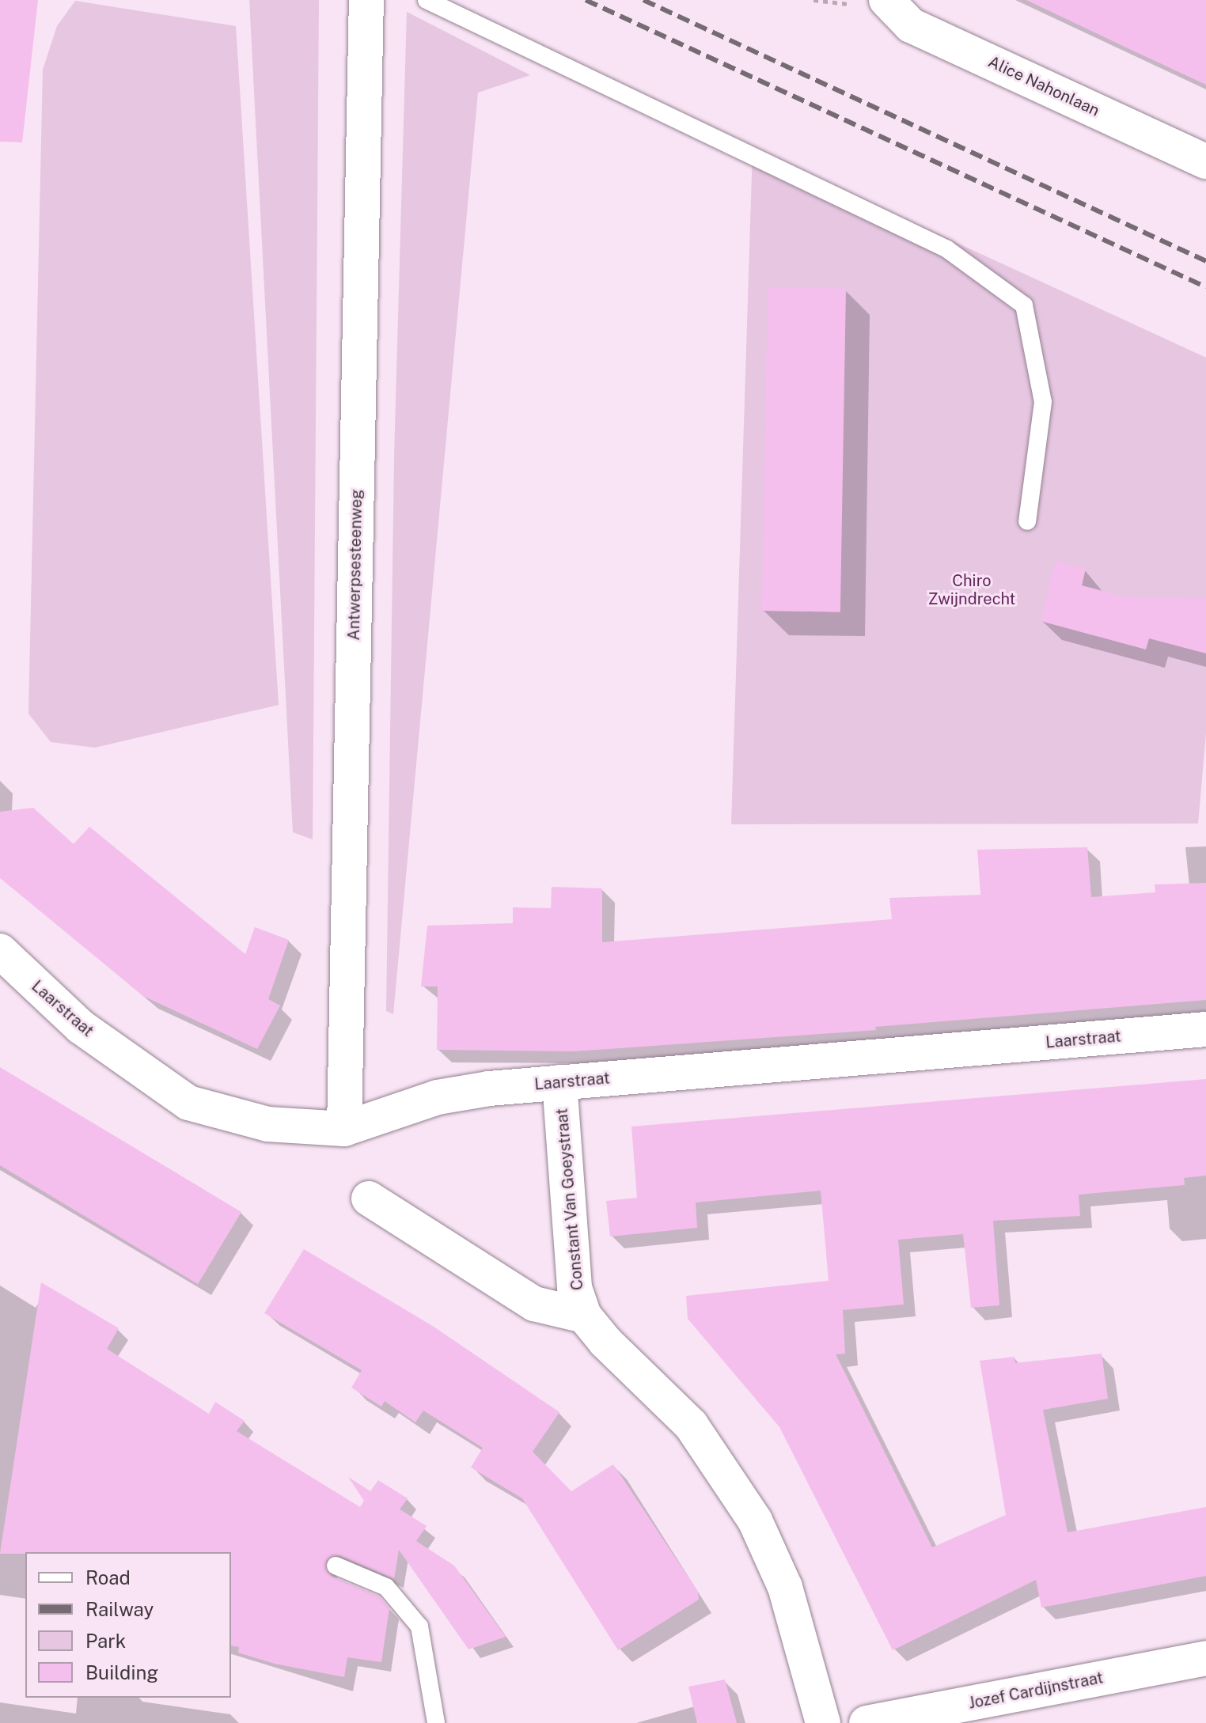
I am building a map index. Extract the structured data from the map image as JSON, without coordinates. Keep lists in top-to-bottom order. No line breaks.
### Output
{"streets":{"street":["Alice Nahonlaan","Antwerpsesteenweg","Laarstraat","Constant Van Goeystraat","Jozef Cardijnstraat"]},"crossings":[["Antwerpsesteenweg","Laarstraat"],["Laarstraat","Constant Van Goeystraat"]],"parks":["Chiro Zwijndrecht"],"legend":["Road","Railway","Park","Building"]}
